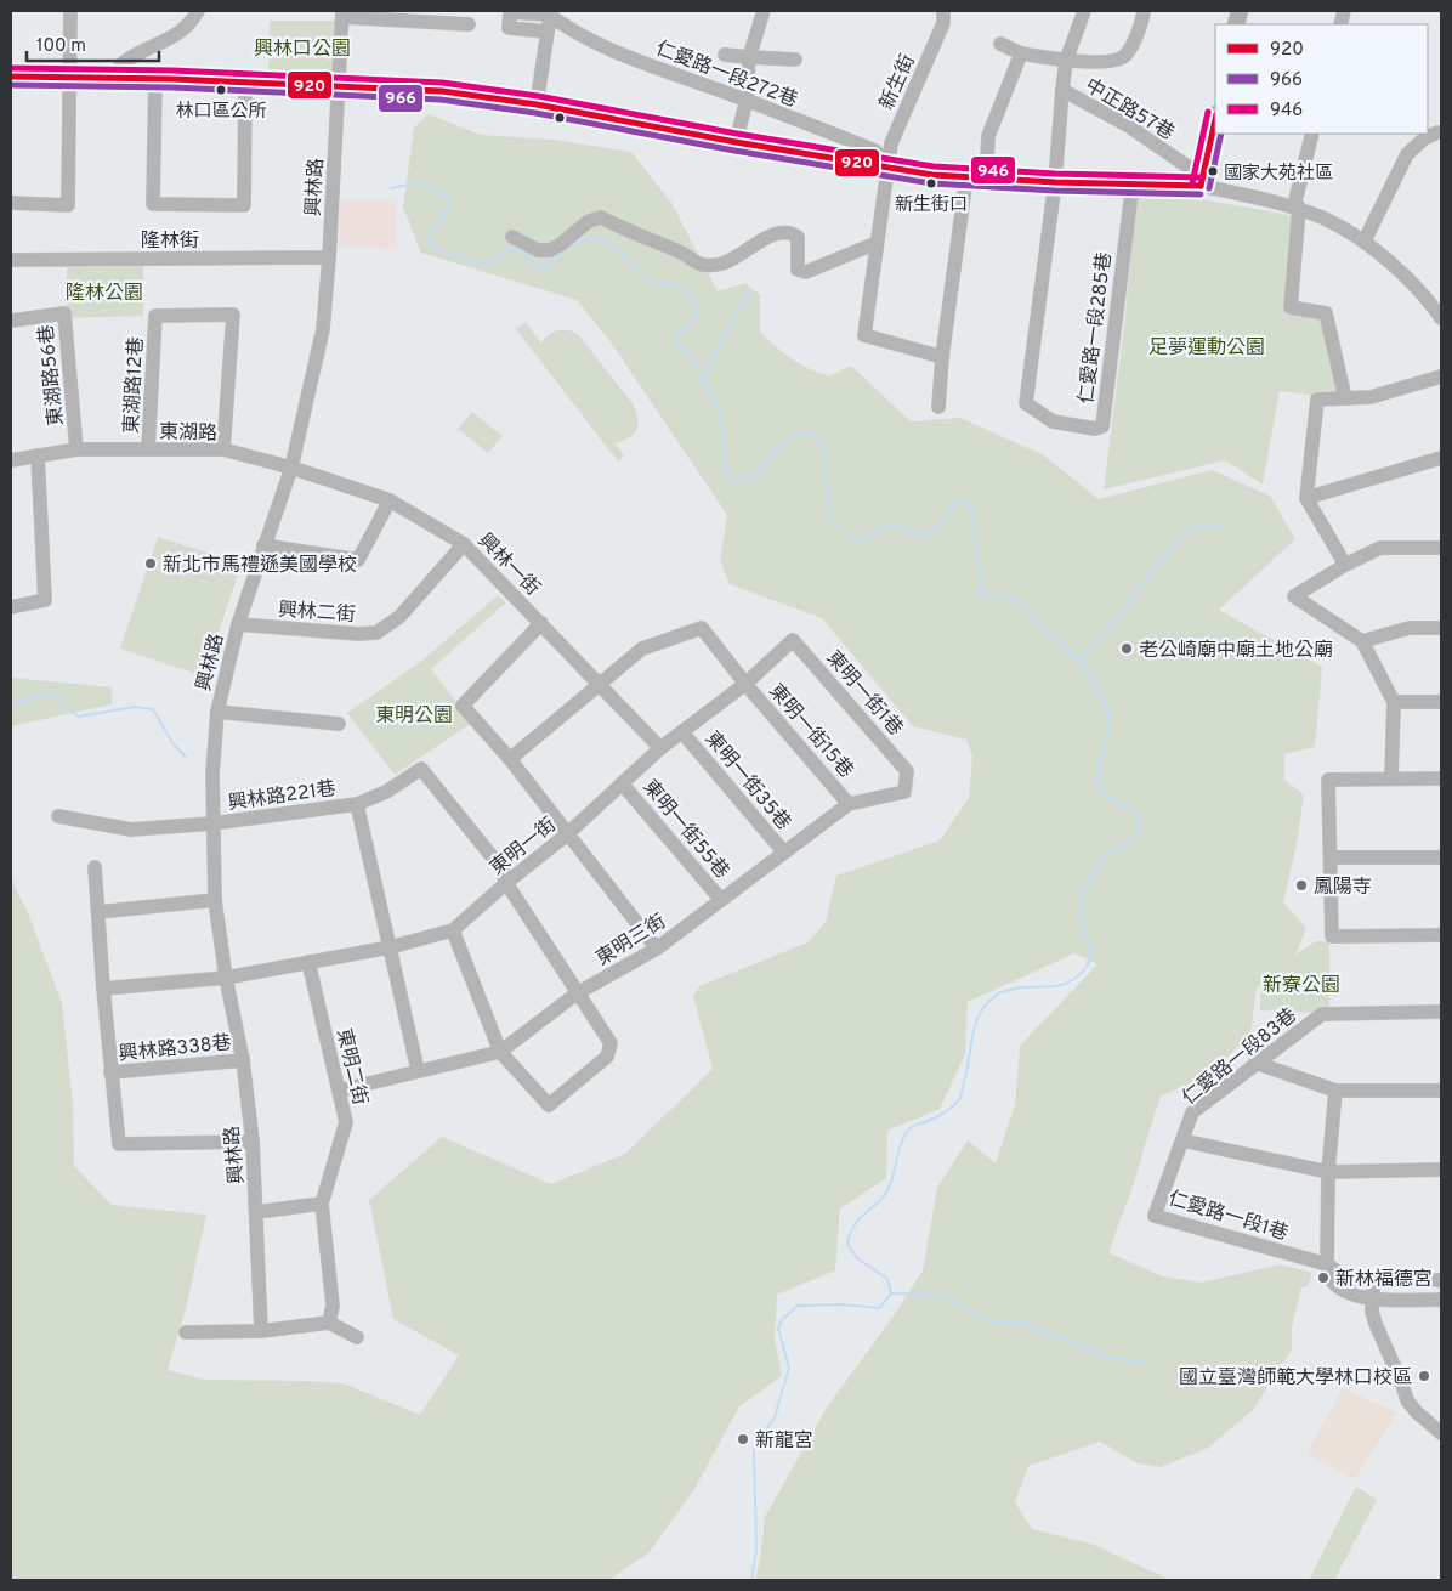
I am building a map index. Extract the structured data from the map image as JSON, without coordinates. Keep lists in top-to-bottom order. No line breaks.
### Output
{"streets":{"street":["仁愛路一段272巷","新生街","中正路57巷","興林路","隆林街","仁愛路一段285巷","東湖路56巷","東湖路12巷","東湖路","興林一街","興林二街","東明一街1巷","東明一街15巷","東明一街35巷","興林路221巷","東明一街55巷","東明一街","東明三街","興林路338巷","仁愛路一段83巷","東明二街","仁愛路一段1巷"]},"crossings":[["仁愛路一段272巷","新生街"],["中正路57巷","仁愛路一段285巷"],["興林路","隆林街"],["興林路","東湖路"],["興林路","興林一街"],["興林路","興林二街"],["興林路","興林路221巷"],["興林路","東明一街"],["興林路","興林路338巷"],["東湖路56巷","東湖路"],["東湖路12巷","東湖路"],["東湖路","興林一街"],["興林一街","興林二街"],["興林一街","東明一街15巷"],["興林一街","東明一街"],["東明一街1巷","東明一街"],["東明一街1巷","東明三街"],["東明一街15巷","東明一街"],["東明一街15巷","東明三街"],["東明一街35巷","東明一街"],["東明一街35巷","東明三街"],["興林路221巷","東明一街"],["東明一街55巷","東明一街"],["東明一街55巷","東明三街"],["東明一街","東明二街"],["東明三街","東明二街"],["仁愛路一段83巷","仁愛路一段1巷"]],"parks":["興林口公園","隆林公園","足夢運動公園","東明公園","新寮公園"],"places":["林口區公所","國家大苑社區","新生街口","新北市馬禮遜美國學校","老公崎廟中廟土地公廟","鳳陽寺","新林福德宮","國立臺灣師範大學林口校區","新龍宮"],"lines":["transit line 946","transit line 920","transit line 966"],"legend":["920","966","946"],"scale_bar":"100 m"}
